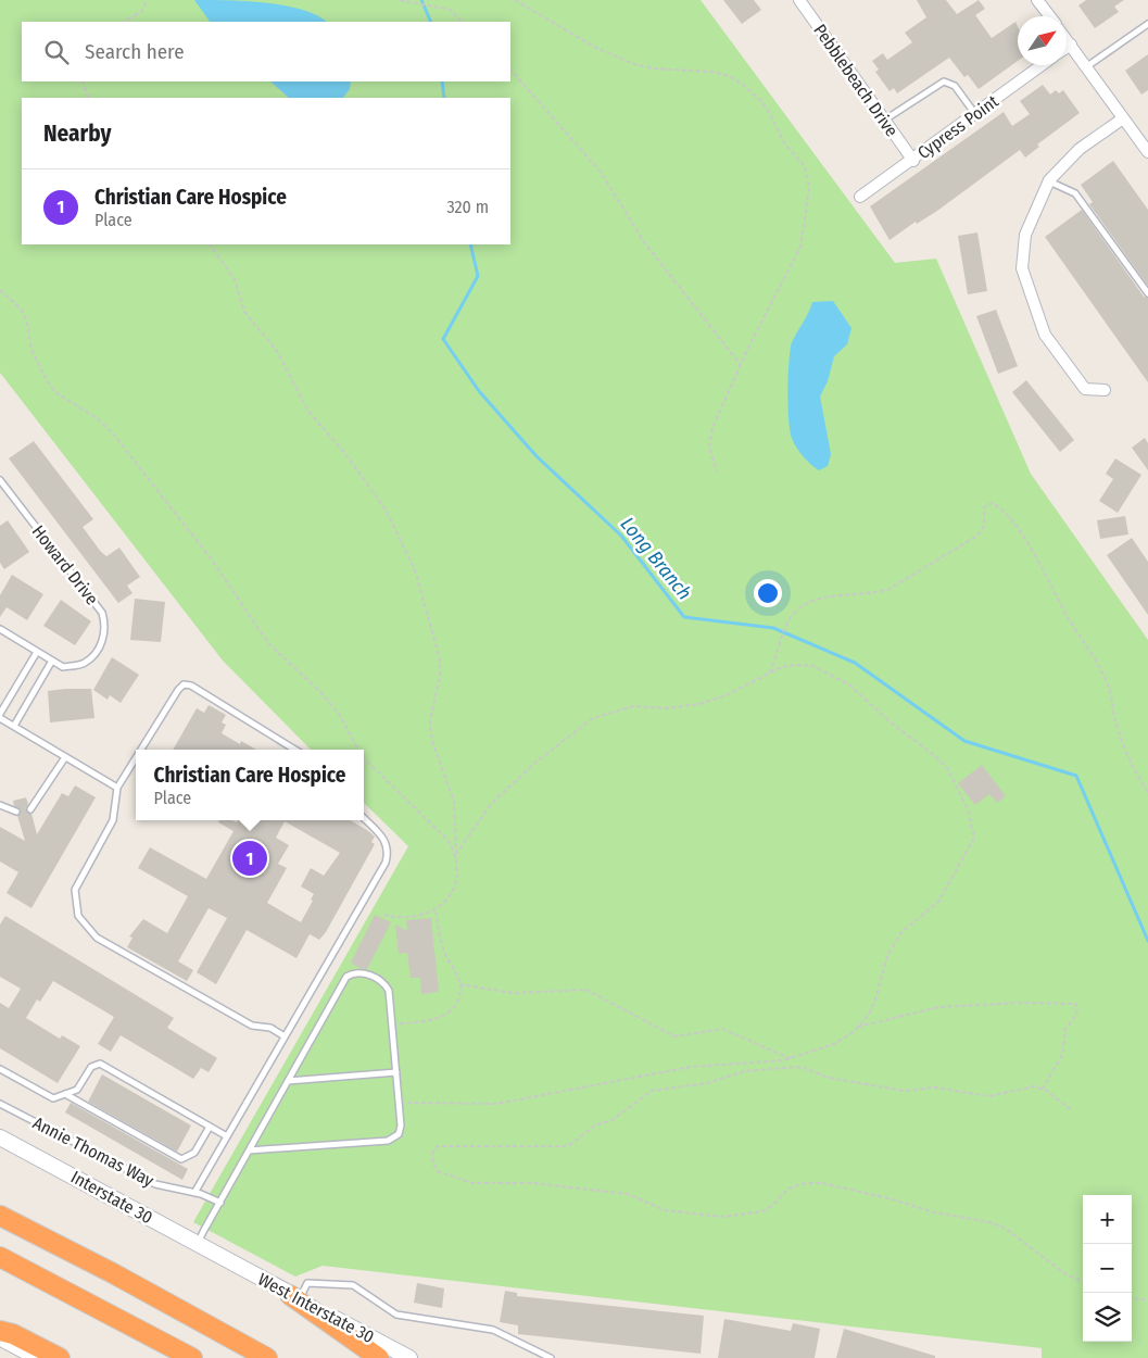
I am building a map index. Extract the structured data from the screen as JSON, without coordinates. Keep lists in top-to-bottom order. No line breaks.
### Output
{"streets":{"main road":["Interstate 30","West Interstate 30"],"street":["Pebblebeach Drive","Cypress Point"],"lane":["Howard Drive","Annie Thomas Way"]},"crossings":[["Pebblebeach Drive","Cypress Point"],["Interstate 30","West Interstate 30"]],"water":["Long Branch"],"north":"top right","page":{"search":"Search here","heading":"Nearby","list":[{"mark":"1","name":"Christian Care Hospice","note":"Place","value":"320 m"}],"popup":["Christian Care Hospice","Place"],"pins":"1","map_buttons":["+","−"]}}
